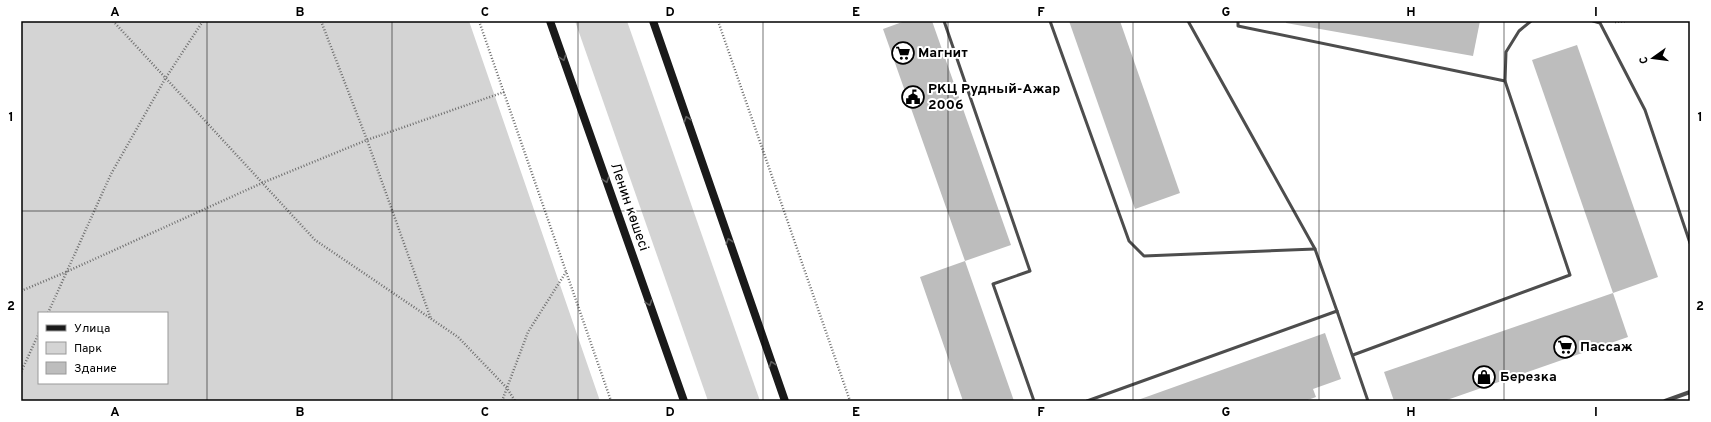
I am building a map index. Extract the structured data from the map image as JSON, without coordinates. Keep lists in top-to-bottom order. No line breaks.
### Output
{"streets":{"main road":["Ленин көшесі"]},"one_way":["Ленин көшесі"],"places":{"supermarket":["Магнит","Пассаж"],"public building":["РКЦ Рудный-Ажар 2006"],"shop":["Березка"]},"legend":["Улица","Парк","Здание"],"north":"left","grid":{"columns":["A","B","C","D","E","F","G","H","I"],"rows":["1","2"]}}
